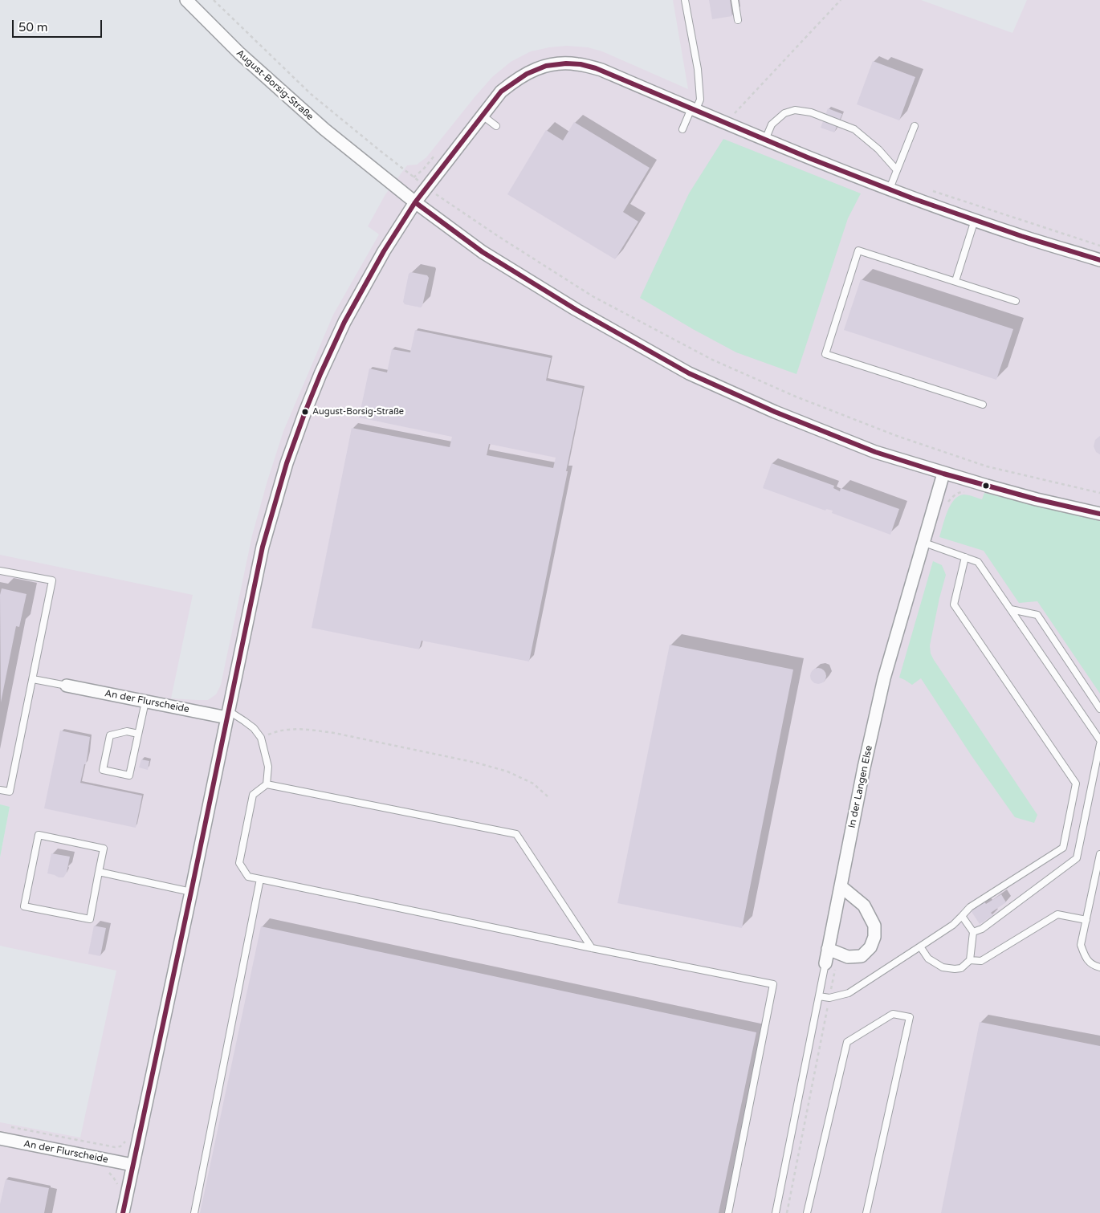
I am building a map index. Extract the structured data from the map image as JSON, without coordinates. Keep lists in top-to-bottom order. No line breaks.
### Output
{"streets":{"street":["August-Borsig-Straße","An der Flurscheide","In der Langen Else"]},"crossings":[["August-Borsig-Straße","In der Langen Else"]],"places":["August-Borsig-Straße"],"scale_bar":"50 m"}
